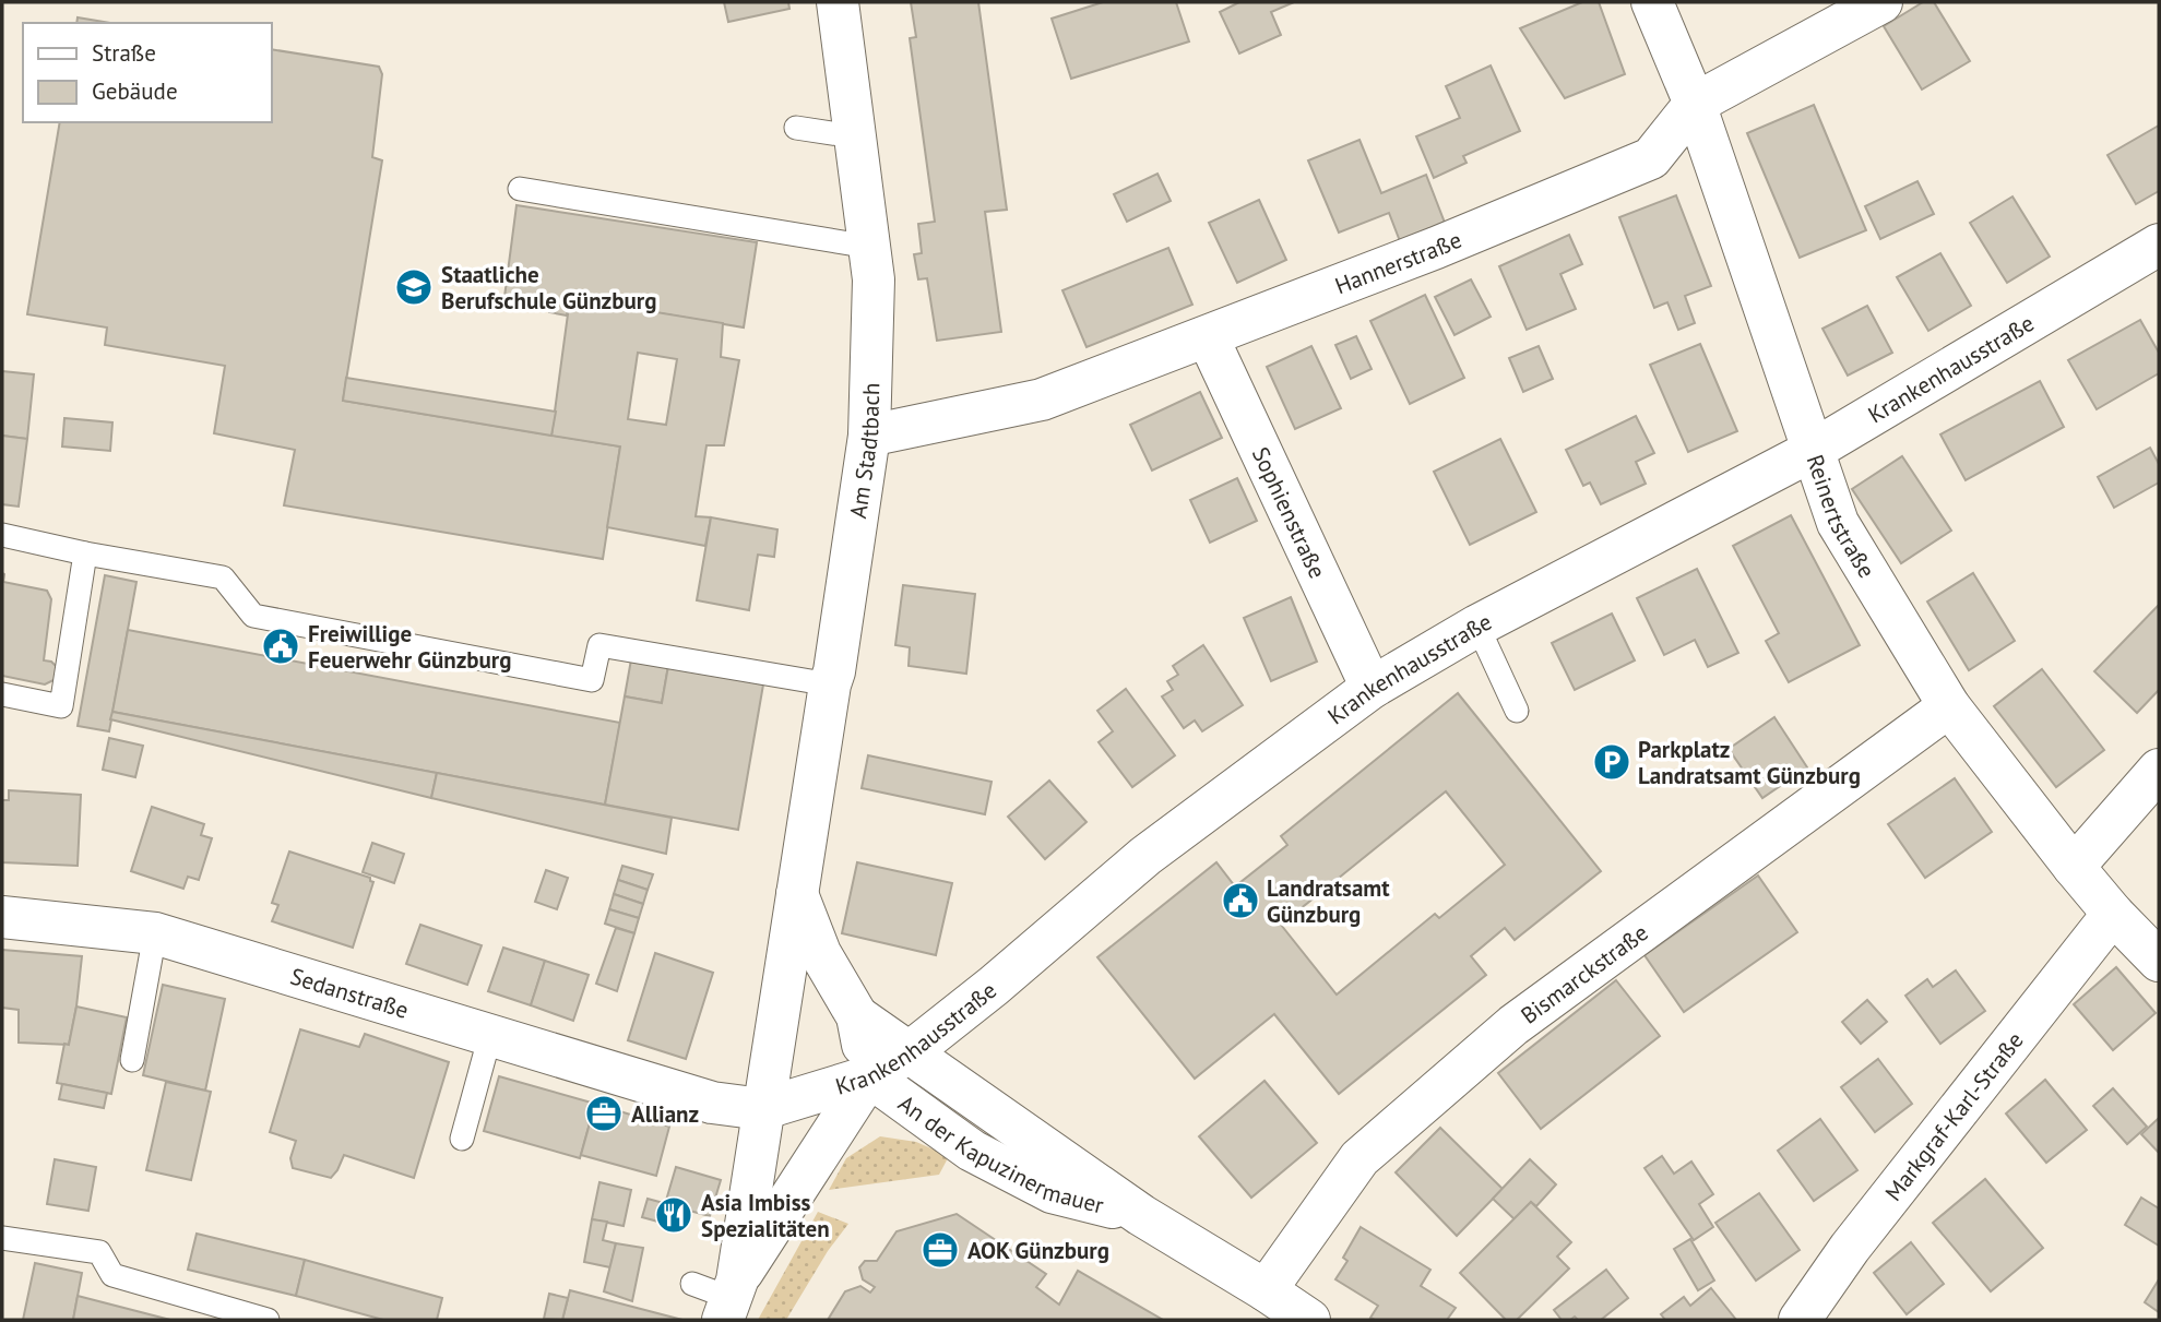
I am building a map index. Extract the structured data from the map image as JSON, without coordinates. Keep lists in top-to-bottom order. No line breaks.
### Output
{"streets":{"street":["Hannerstraße","Krankenhausstraße","Am Stadtbach","Sophienstraße","Reinertstraße","Bismarckstraße","Sedanstraße","Markgraf-Karl-Straße","An der Kapuzinermauer"]},"crossings":[["Hannerstraße","Am Stadtbach"],["Hannerstraße","Sophienstraße"],["Hannerstraße","Reinertstraße"],["Krankenhausstraße","Am Stadtbach"],["Krankenhausstraße","Sophienstraße"],["Krankenhausstraße","Reinertstraße"],["Krankenhausstraße","Sedanstraße"],["Krankenhausstraße","An der Kapuzinermauer"],["Reinertstraße","Bismarckstraße"],["Reinertstraße","Markgraf-Karl-Straße"],["Bismarckstraße","An der Kapuzinermauer"]],"places":{"school or university":["Staatliche Berufschule Günzburg"],"public building":["Freiwillige Feuerwehr Günzburg","Landratsamt Günzburg"],"parking":["Parkplatz Landratsamt Günzburg"],"office":["Allianz","AOK Günzburg"],"restaurant":["Asia Imbiss Spezialitäten"]},"legend":["Straße","Gebäude"]}
